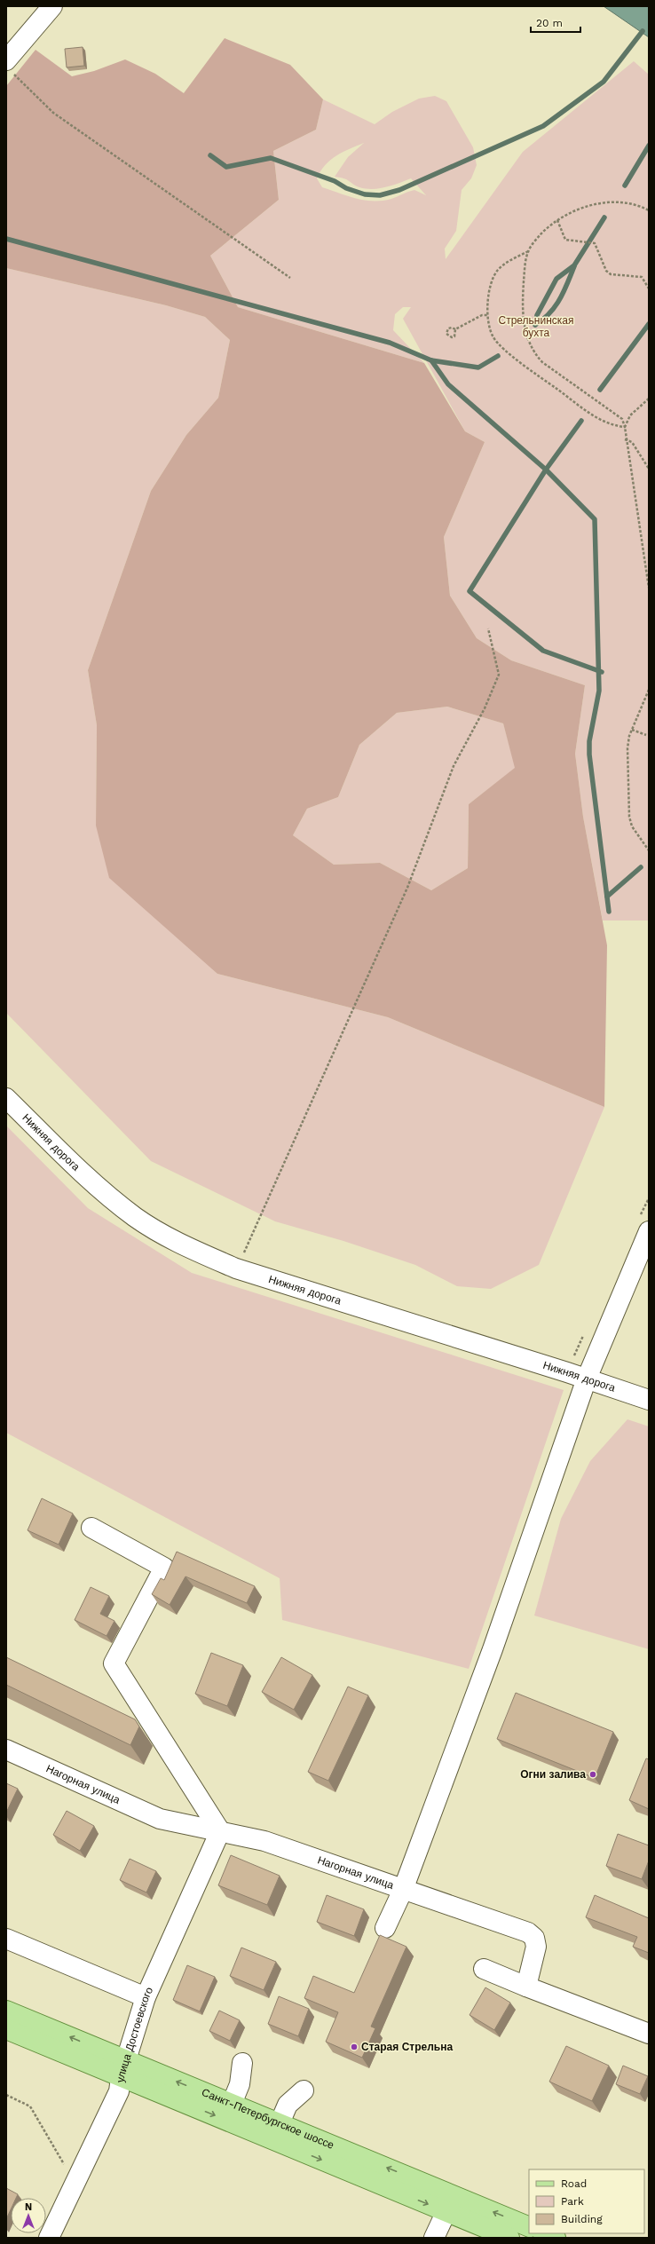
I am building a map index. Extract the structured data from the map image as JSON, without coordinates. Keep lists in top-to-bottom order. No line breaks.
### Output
{"streets":{"main road":["Санкт-Петербургское шоссе"],"street":["Нижняя дорога","Нагорная улица","улица Достоевского"]},"crossings":[["Нагорная улица","улица Достоевского"],["улица Достоевского","Санкт-Петербургское шоссе"]],"parks":["Стрельнинская бухта"],"places":["Огни залива","Старая Стрельна"],"legend":["Road","Park","Building"],"scale_bar":"20 m","north":"top"}
